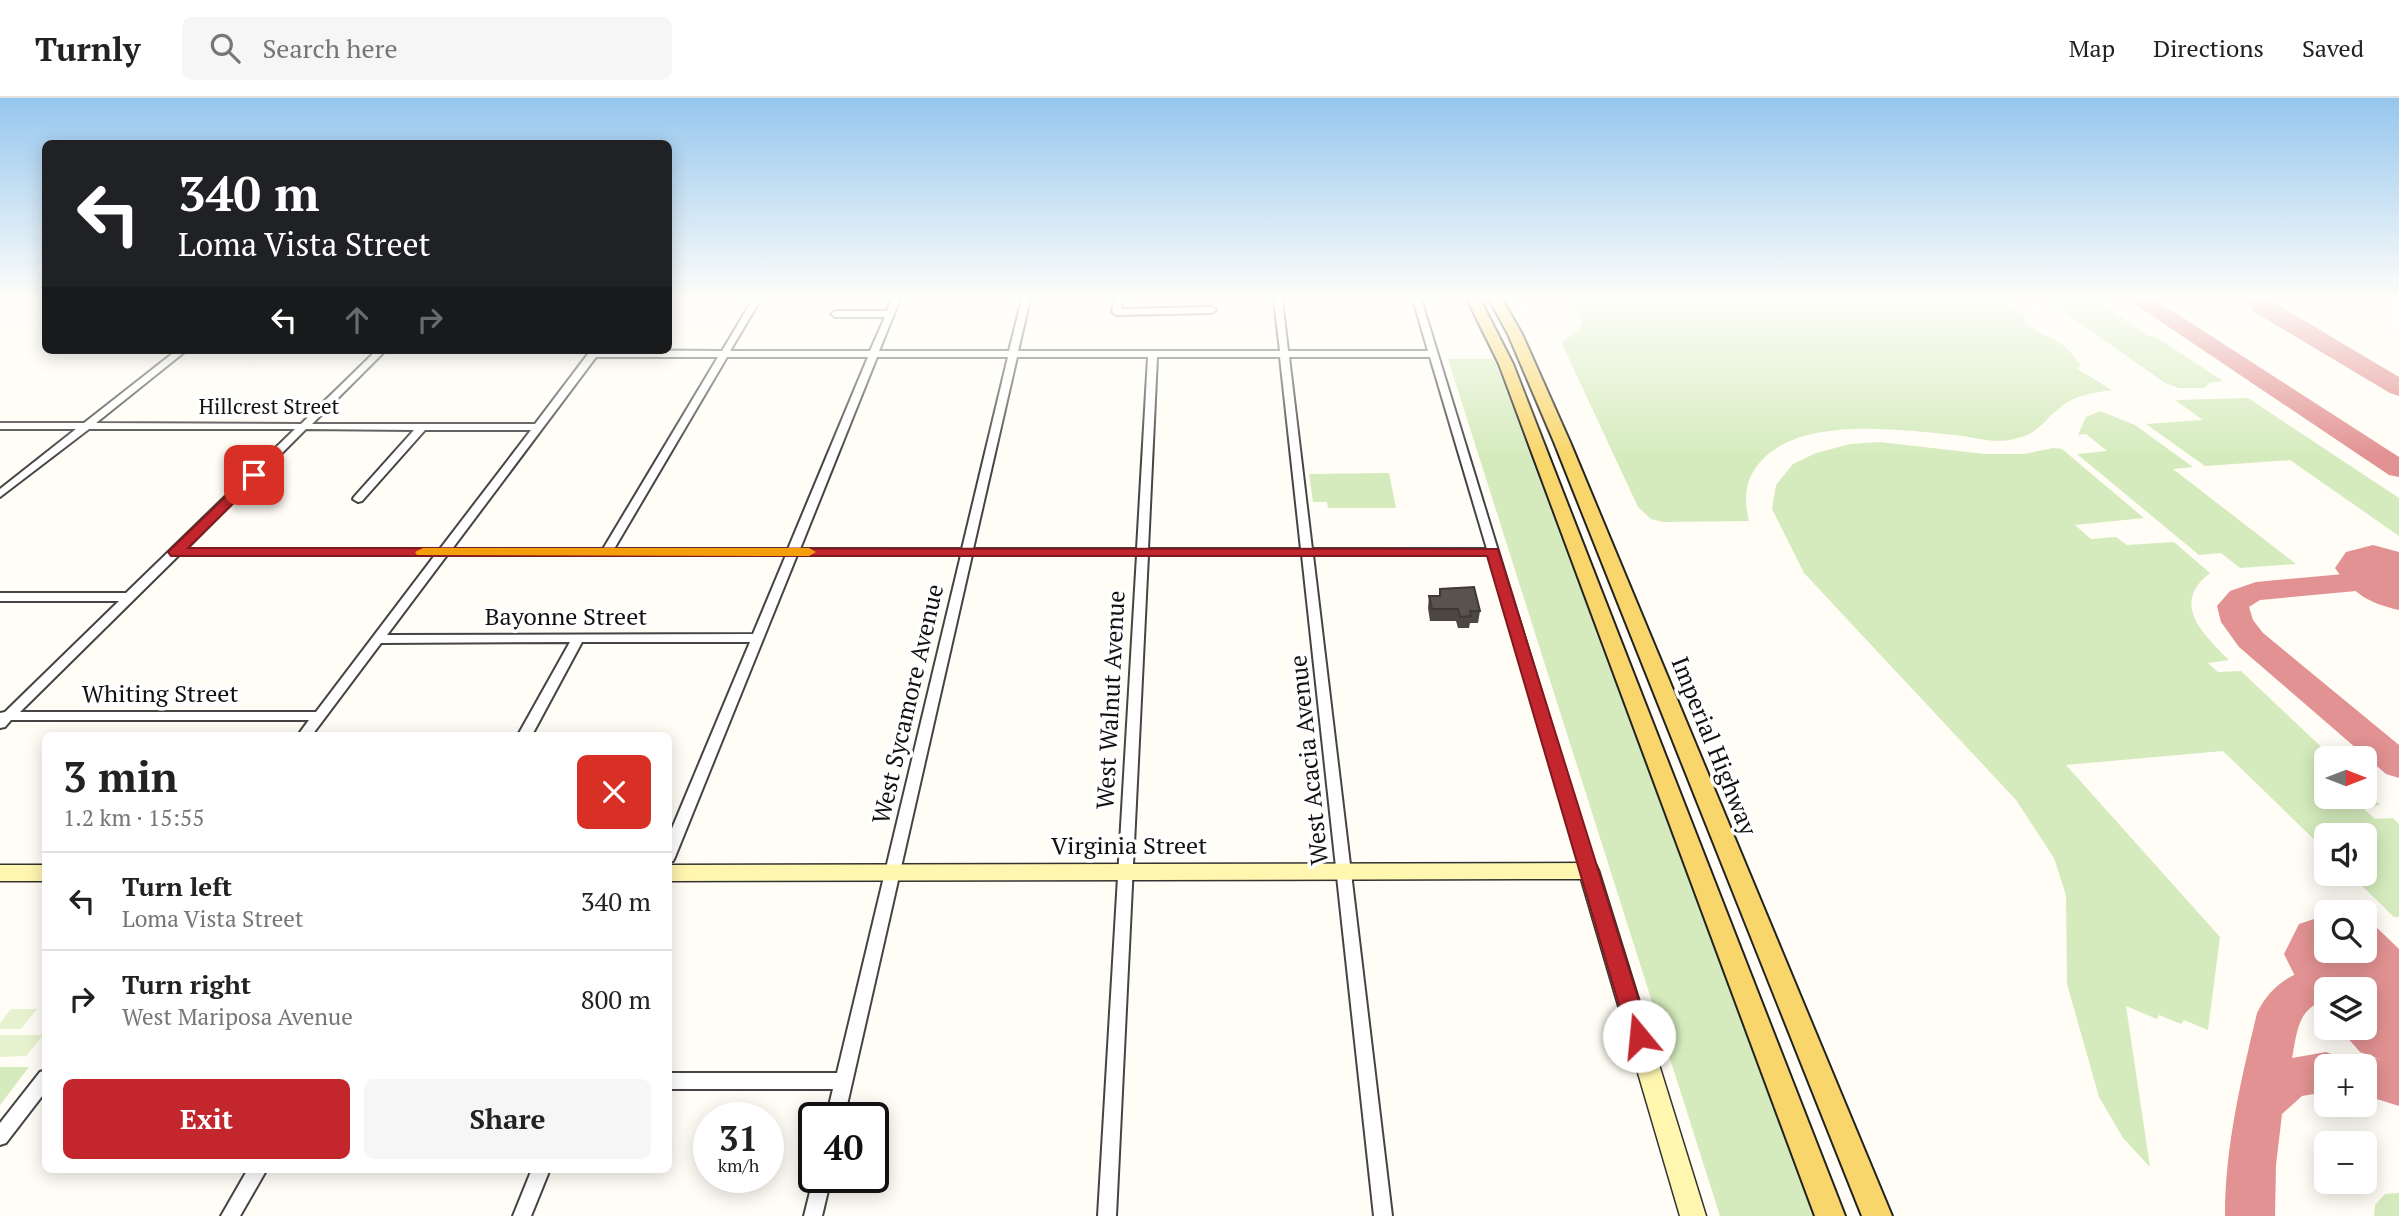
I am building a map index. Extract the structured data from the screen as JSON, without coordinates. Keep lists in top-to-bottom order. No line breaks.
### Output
{"streets":{"main road":["Imperial Highway"],"street":["Hillcrest Street","Bayonne Street","Whiting Street","West Walnut Avenue","West Sycamore Avenue","West Acacia Avenue","Virginia Street"]},"crossings":[["West Walnut Avenue","Virginia Street"],["West Sycamore Avenue","Virginia Street"],["West Acacia Avenue","Virginia Street"]],"north":"right","page":{"header":"Turnly","search":"Search here","nav":["Map","Directions","Saved"],"turn":["340 m","Loma Vista Street"],"heading":["3 min","1.2 km · 15:55"],"map_buttons":["+","−"],"list":[{"name":"Turn left","note":"Loma Vista Street","value":"340 m"},{"name":"Turn right","note":"West Mariposa Avenue","value":"800 m"}],"buttons":["Exit","Share"],"speed":"31 km/h","limit":"40"}}
